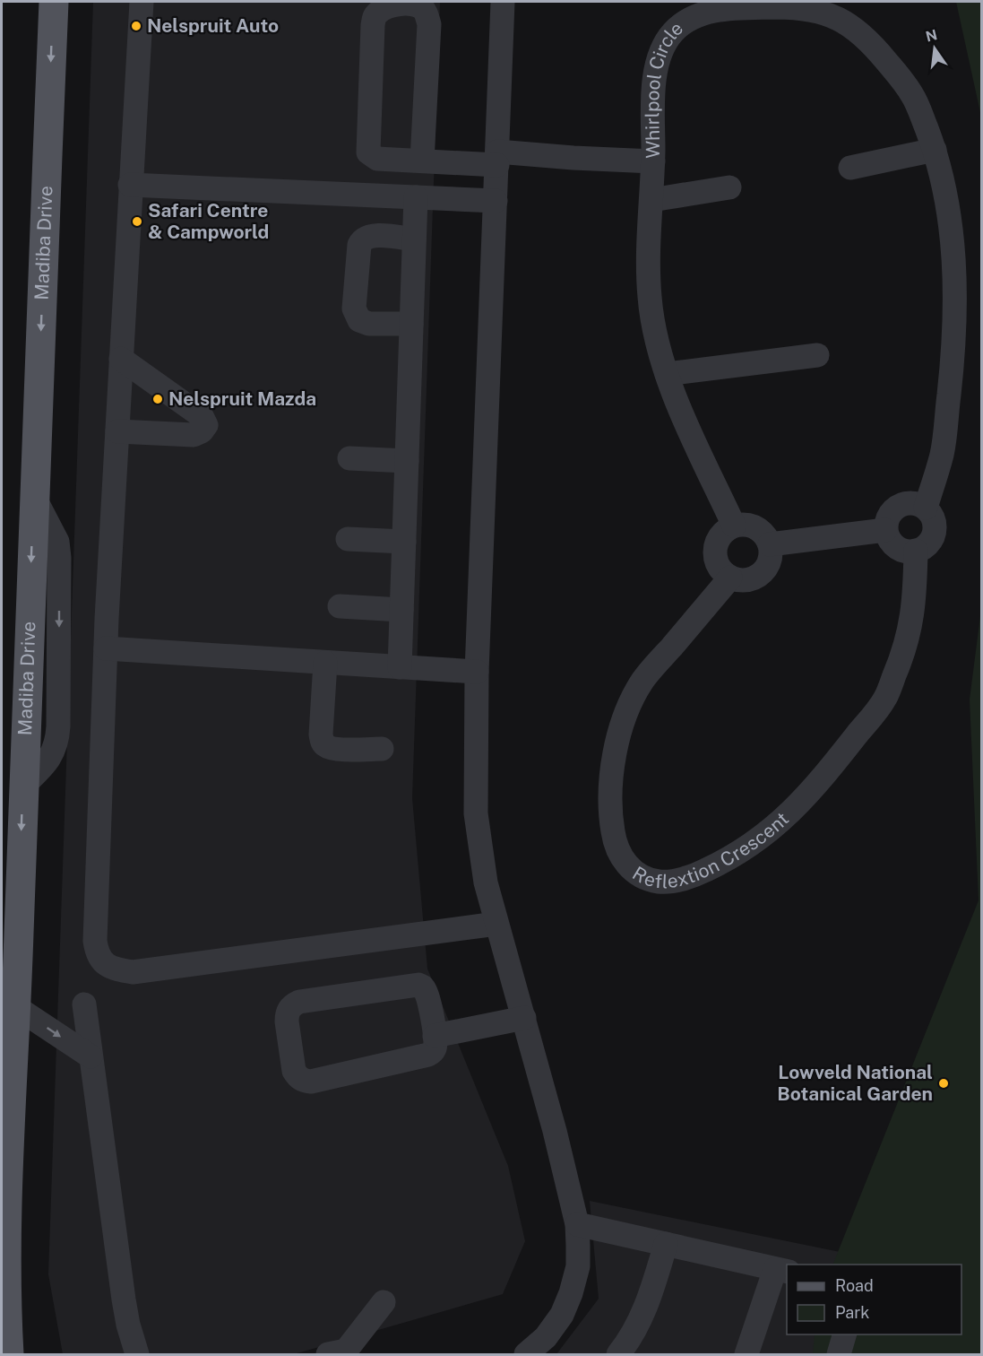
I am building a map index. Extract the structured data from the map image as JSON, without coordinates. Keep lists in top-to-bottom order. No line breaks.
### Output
{"streets":{"main road":["Madiba Drive"],"street":["Whirlpool Circle","Reflextion Crescent"]},"crossings":[["Whirlpool Circle","Reflextion Crescent"]],"one_way":["Madiba Drive"],"places":["Nelspruit Auto","Safari Centre & Campworld","Nelspruit Mazda","Lowveld National Botanical Garden"],"legend":["Road","Park"],"north":"top"}
